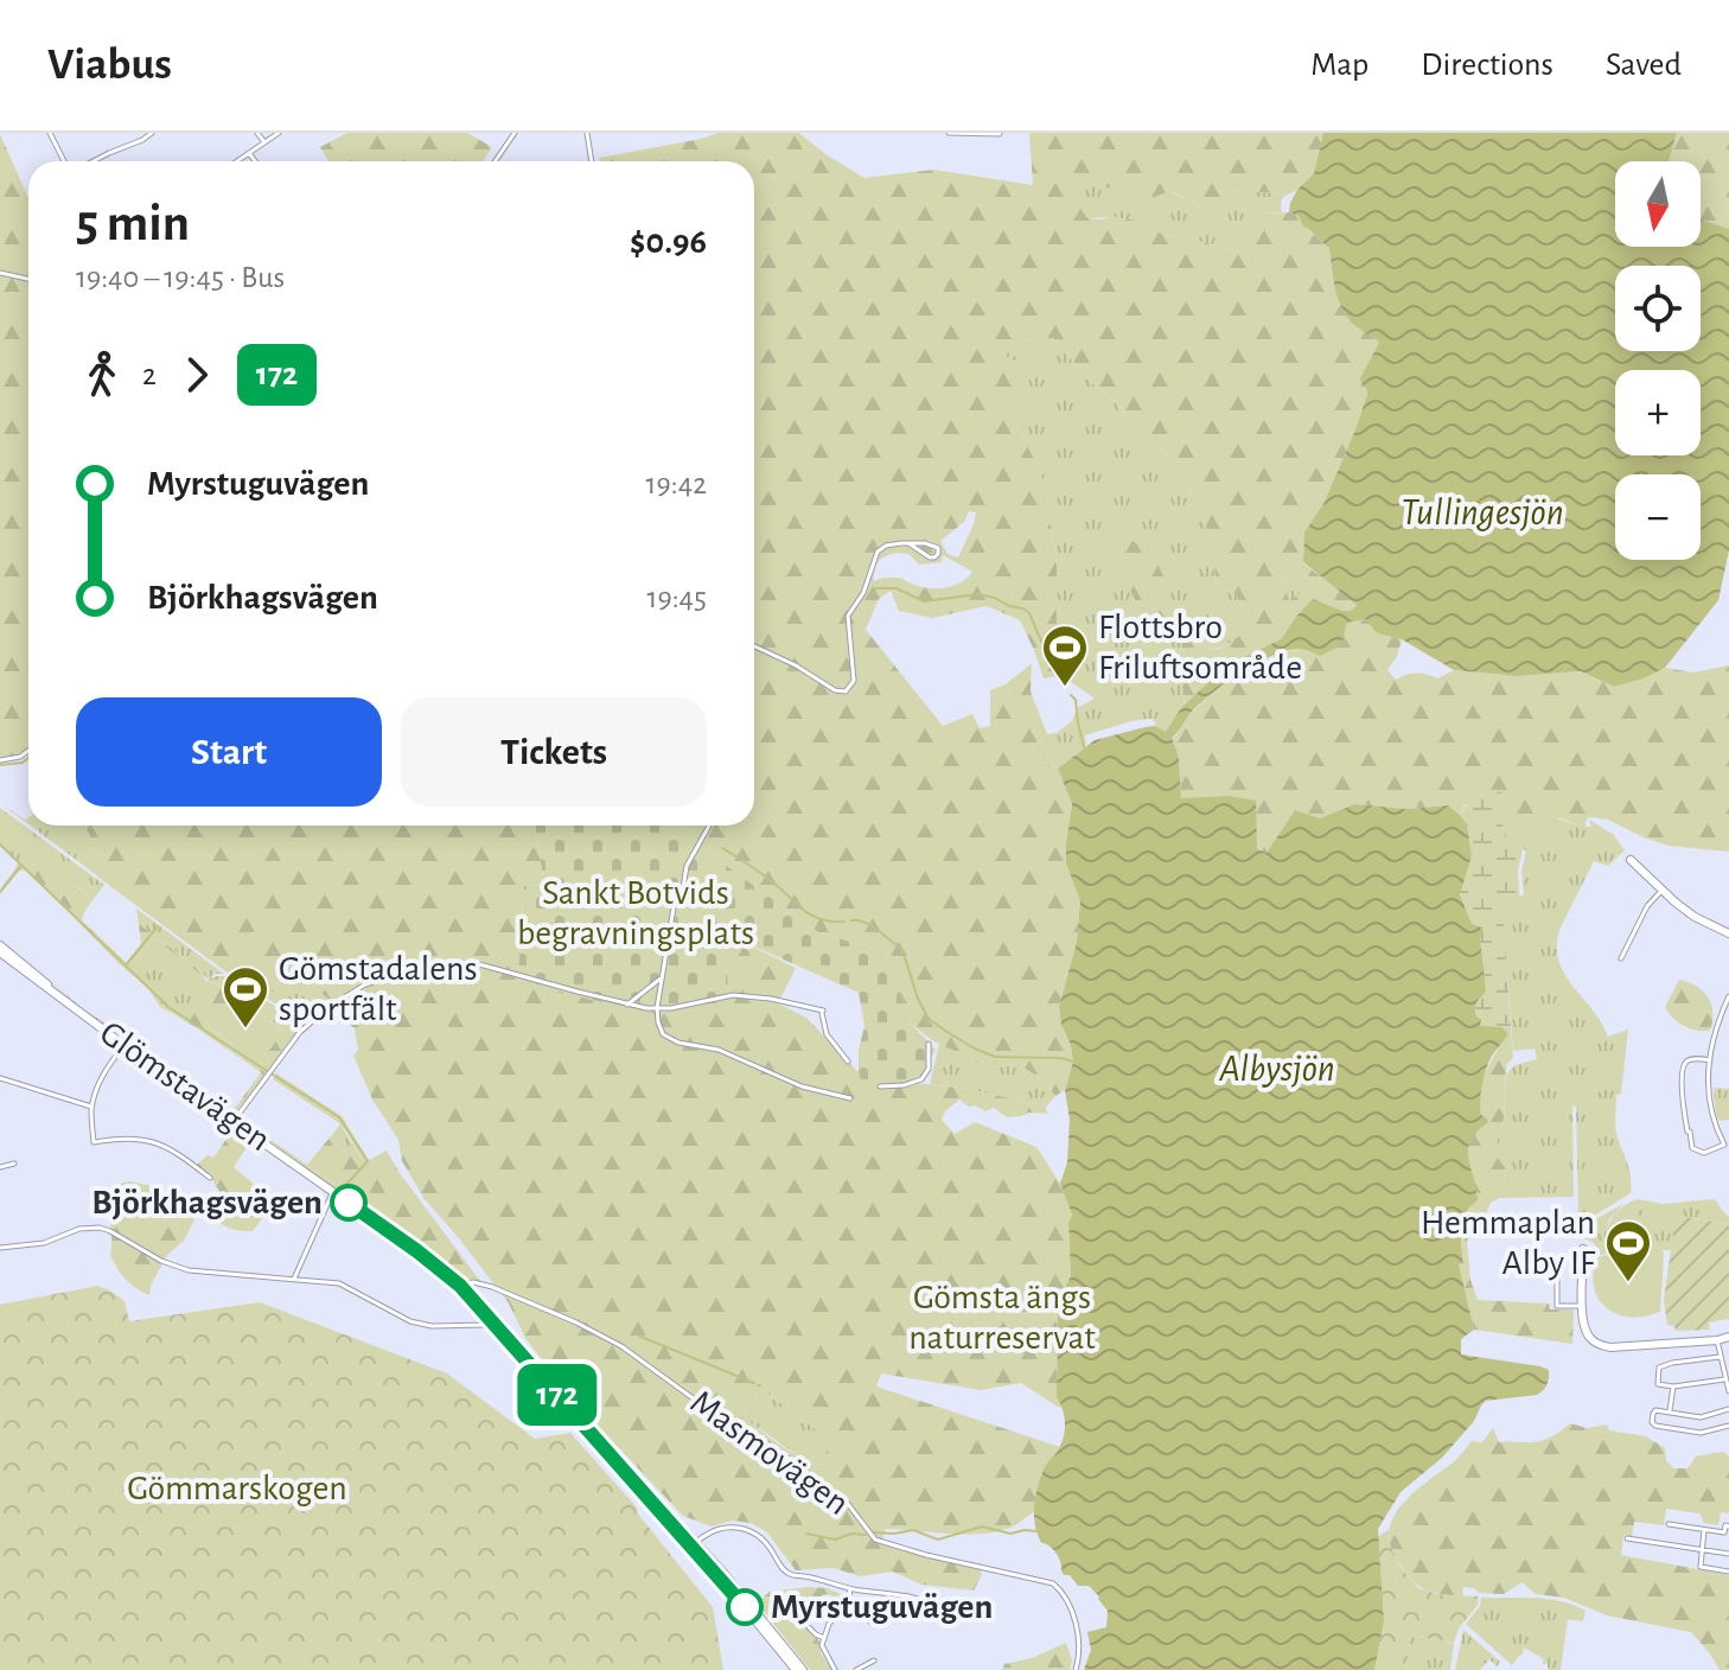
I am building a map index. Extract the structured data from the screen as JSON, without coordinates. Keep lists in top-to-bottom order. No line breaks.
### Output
{"streets":{"main road":["Glömstavägen"],"street":["Masmovägen"]},"crossings":[["Glömstavägen","Masmovägen"]],"water":["Tullingesjön","Albysjön"],"parks":["Sankt Botvids begravningsplats","Gömsta ängs naturreservat","Gömmarskogen"],"places":{"sports":["Flottsbro Friluftsområde","Gömstadalens sportfält","Hemmaplan Alby IF"],"other":["Björkhagsvägen","Myrstuguvägen"]},"lines":["bus line 172"],"north":"bottom","page":{"header":"Viabus","nav":["Map","Directions","Saved"],"on_map":"172","map_buttons":["+","−"],"heading":["5 min","19:40 – 19:45 · Bus","$0.96"],"legs":["2","172"],"list":[{"name":"Myrstuguvägen","value":"19:42"},{"name":"Björkhagsvägen","value":"19:45"}],"buttons":["Start","Tickets"]}}
